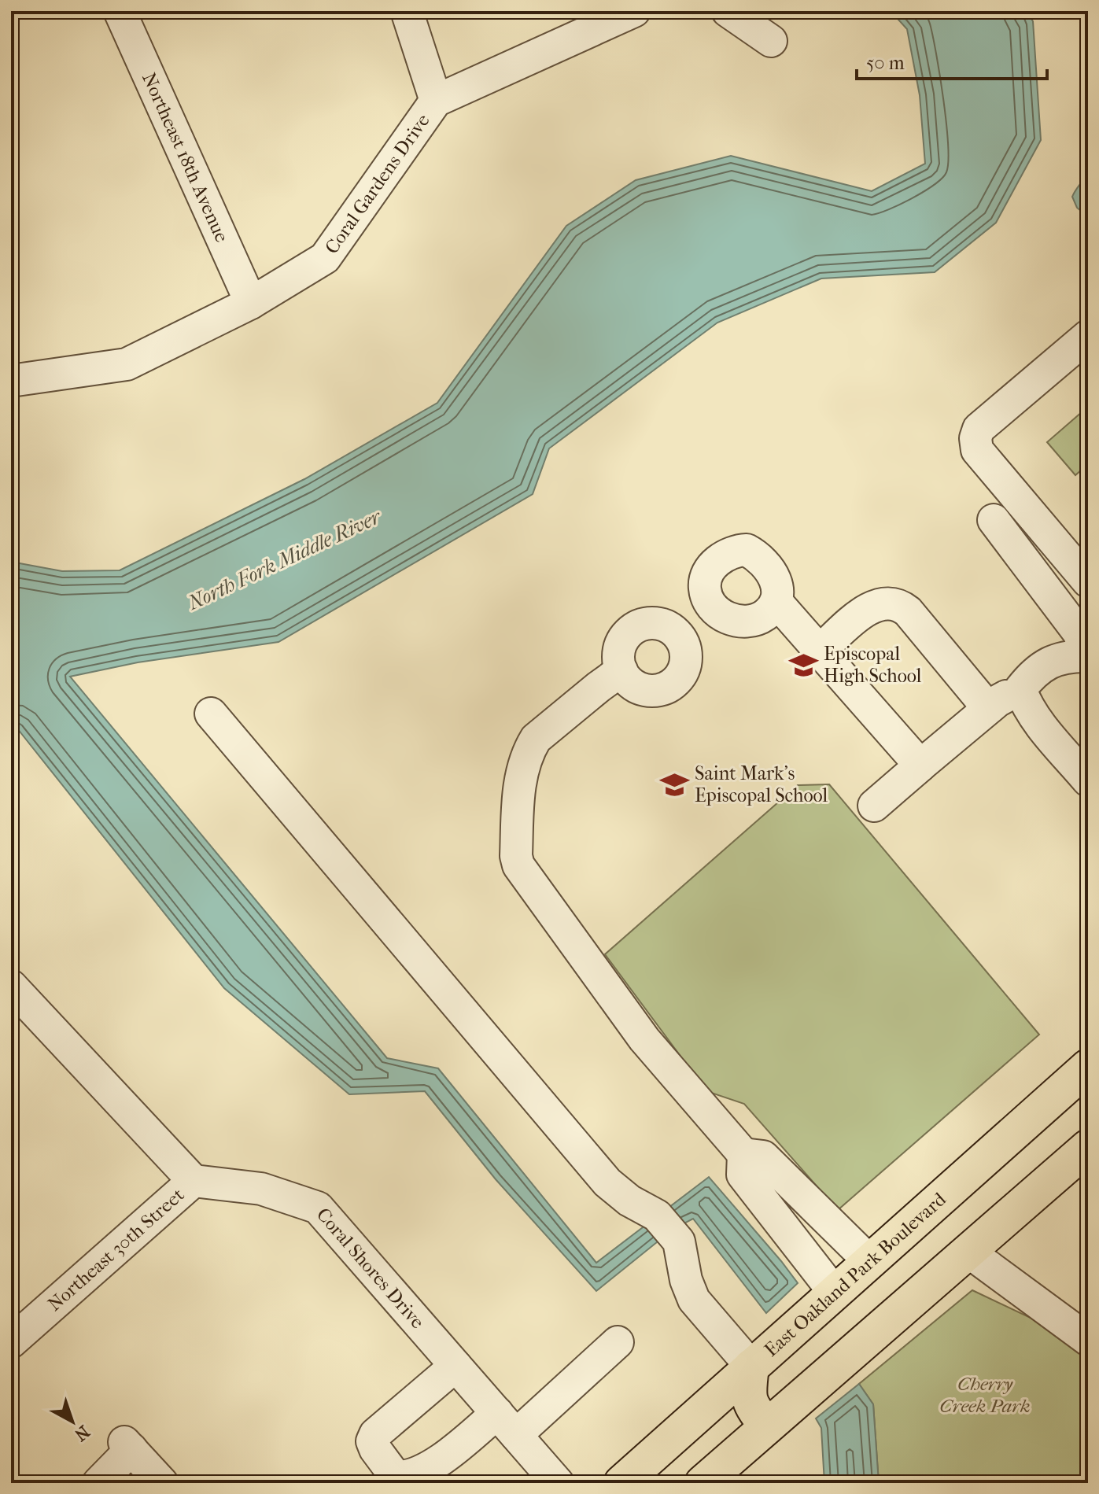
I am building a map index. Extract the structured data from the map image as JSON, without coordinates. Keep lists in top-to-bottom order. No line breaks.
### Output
{"streets":{"main road":["East Oakland Park Boulevard"],"street":["Northeast 18th Avenue","Coral Gardens Drive","Northeast 30th Street","Coral Shores Drive"]},"crossings":[["Northeast 18th Avenue","Coral Gardens Drive"],["Northeast 30th Street","Coral Shores Drive"]],"water":["North Fork Middle River"],"parks":["Cherry Creek Park"],"places":{"school or university":["Episcopal High School","Saint Mark's Episcopal School"]},"scale_bar":"50 m","north":"bottom right"}
